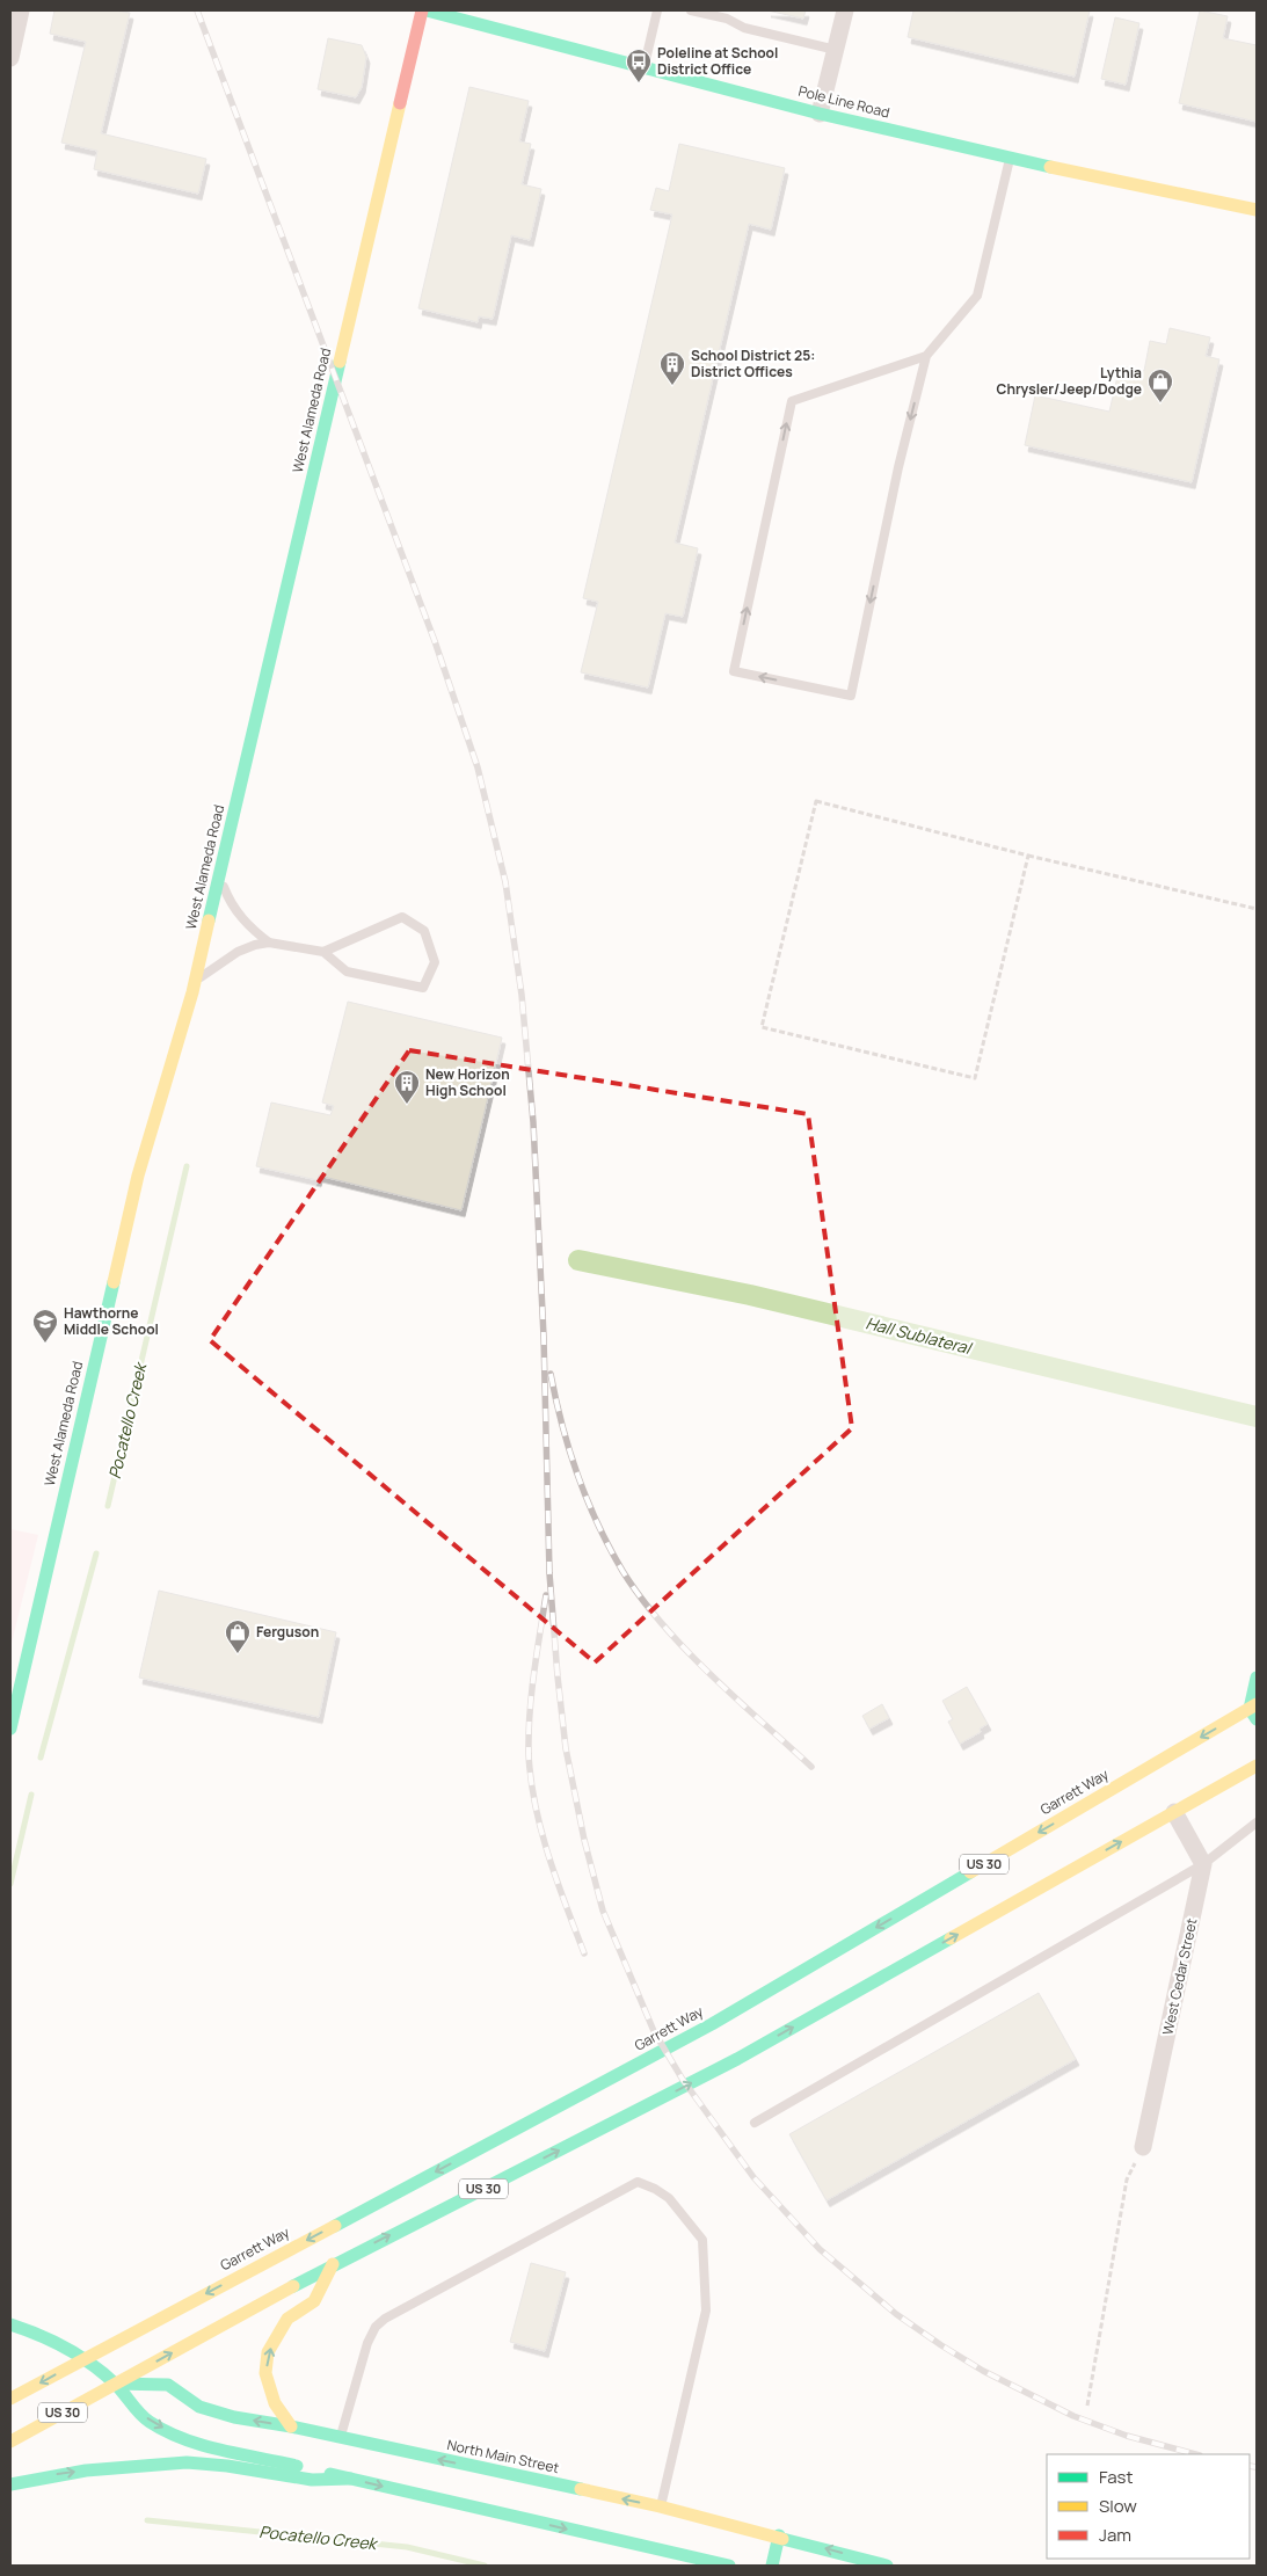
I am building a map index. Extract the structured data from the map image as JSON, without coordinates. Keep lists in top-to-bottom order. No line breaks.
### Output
{"streets":{"main road":["Pole Line Road","West Alameda Road","Garrett Way","US 30","North Main Street"],"street":["West Cedar Street"]},"crossings":[["Garrett Way","US 30"],["US 30","North Main Street"]],"water":["Hall Sublateral","Pocatello Creek"],"places":{"bus stop":["Poleline at School District Office"],"building":["School District 25: District Offices","New Horizon High School"],"shop":["Lythia Chrysler/Jeep/Dodge","Ferguson"],"school or university":["Hawthorne Middle School"]},"legend":["Fast","Slow","Jam"]}
